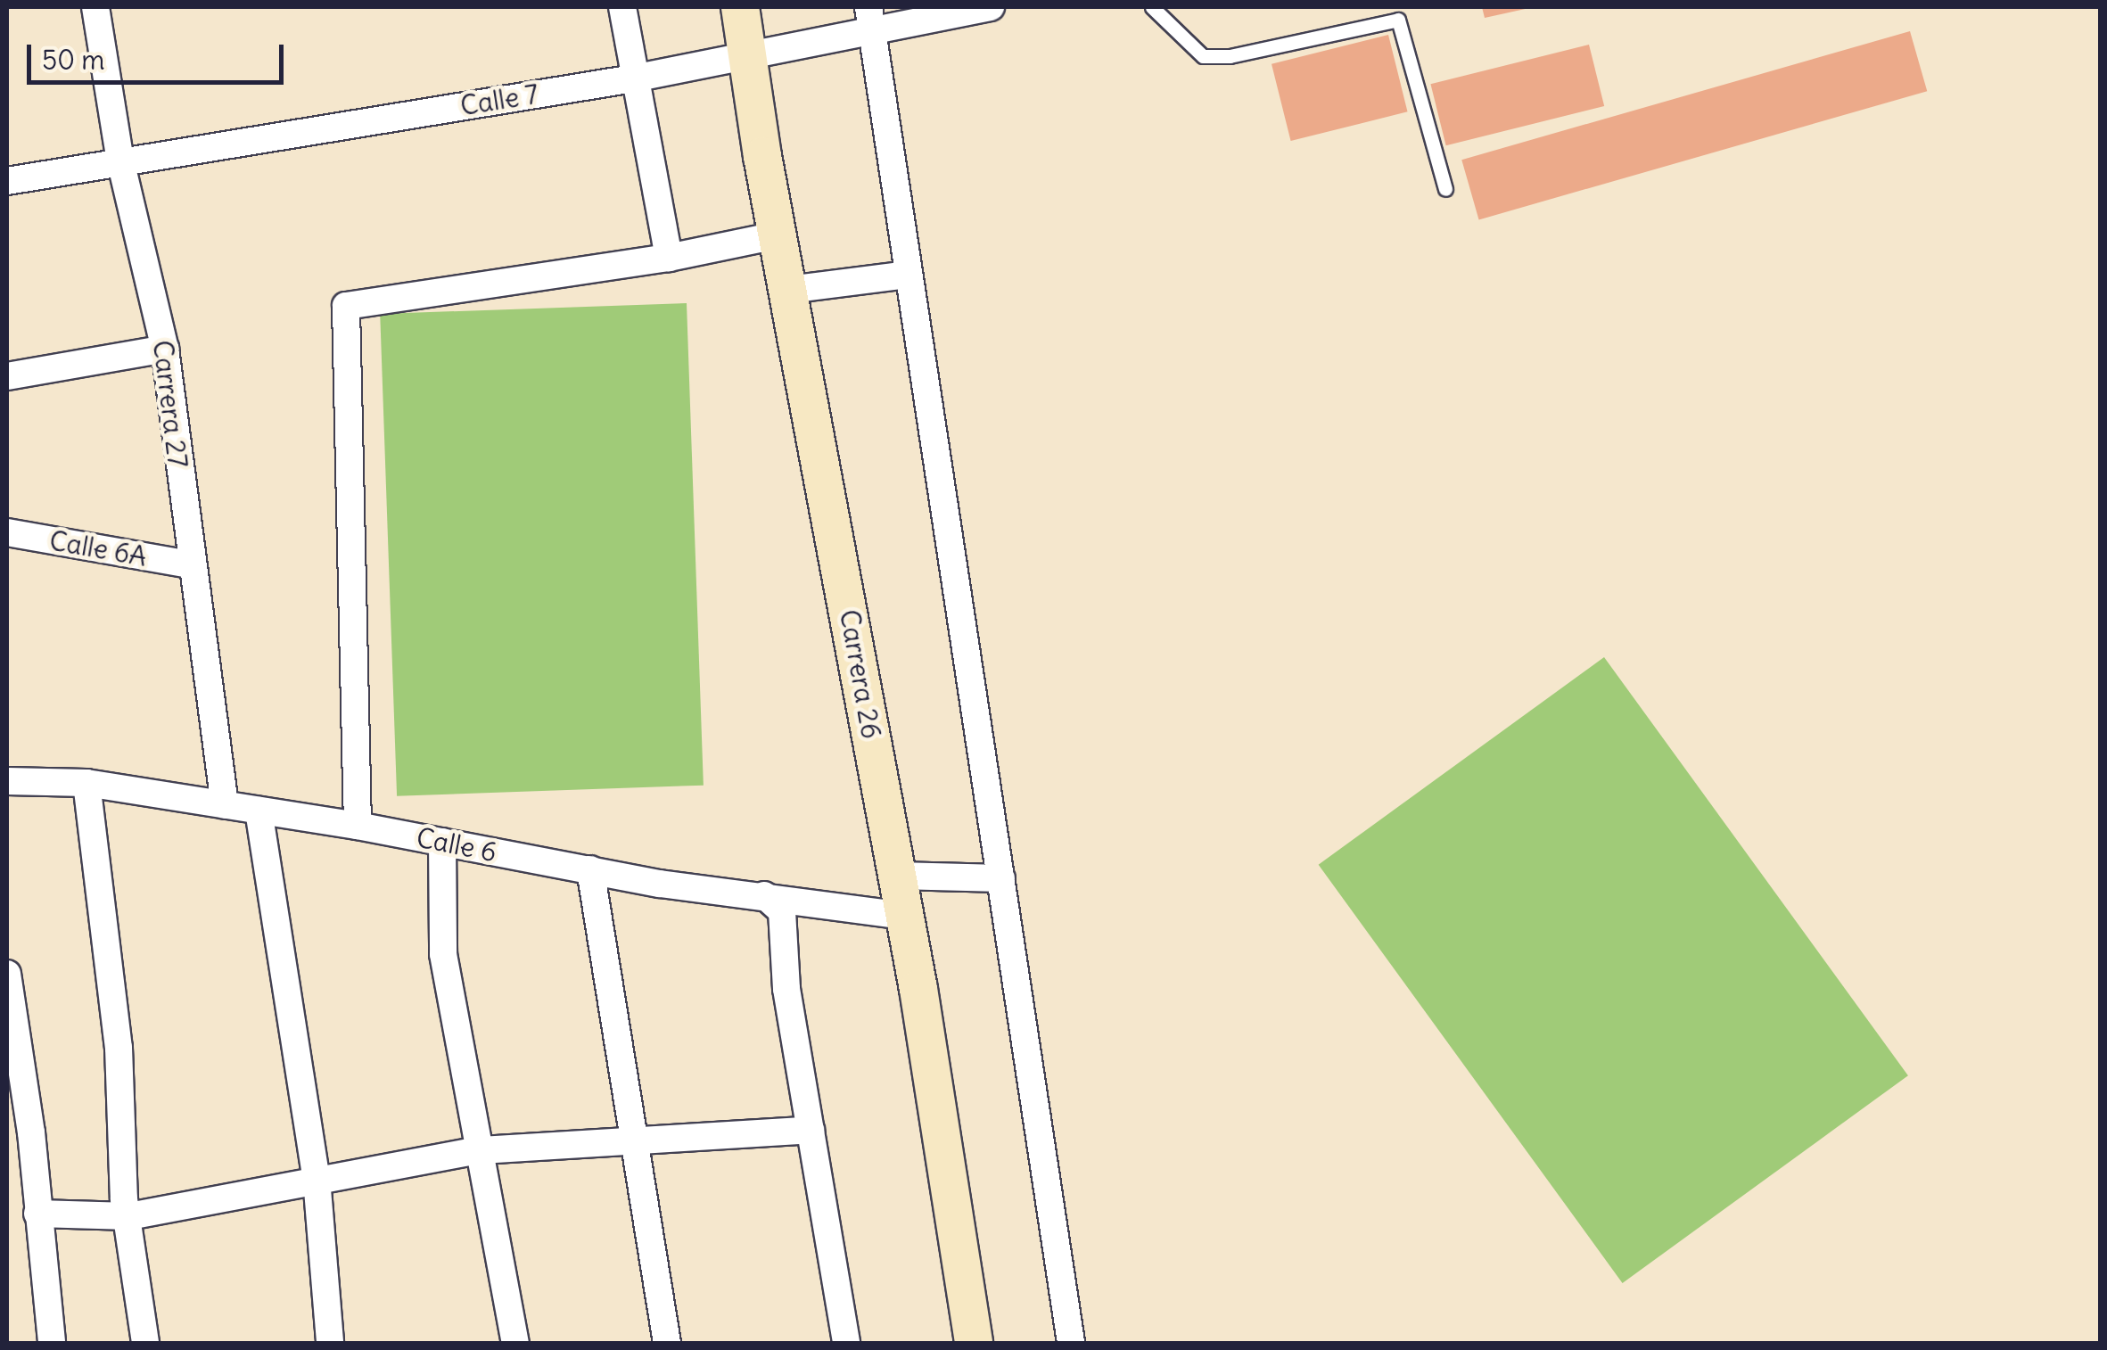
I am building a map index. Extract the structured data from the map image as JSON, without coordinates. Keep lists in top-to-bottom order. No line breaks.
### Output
{"streets":{"main road":["Carrera 26"],"street":["Calle 7","Carrera 27","Calle 6A","Calle 6"]},"crossings":[["Calle 7","Carrera 27"],["Calle 7","Carrera 26"],["Carrera 27","Calle 6A"],["Carrera 27","Calle 6"],["Carrera 26","Calle 6"]],"scale_bar":"50 m"}
